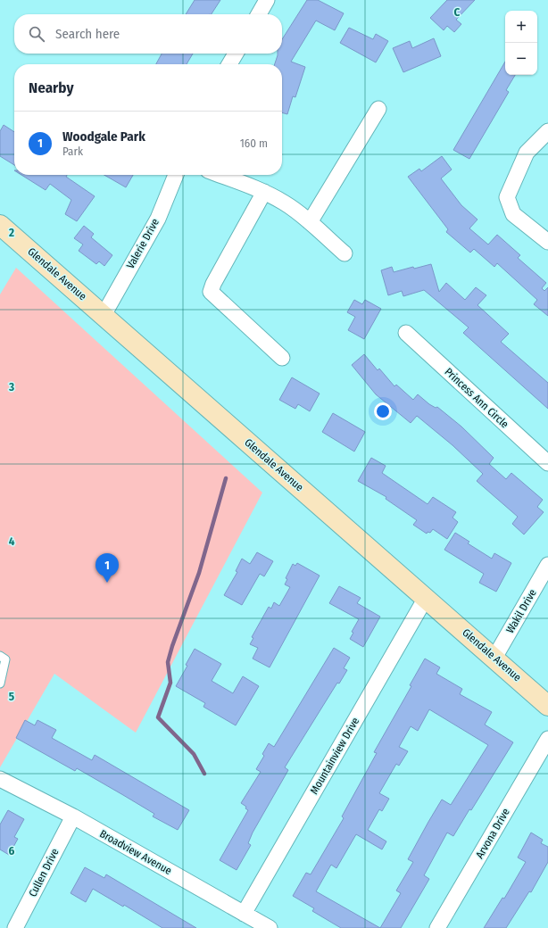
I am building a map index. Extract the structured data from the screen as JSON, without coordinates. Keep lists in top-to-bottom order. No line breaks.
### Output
{"streets":{"main road":["Glendale Avenue"],"street":["Valerie Drive","Princess Ann Circle","Wakil Drive","Mountainview Drive","Arvona Drive","Broadview Avenue","Cullen Drive"]},"crossings":[["Valerie Drive","Glendale Avenue"],["Glendale Avenue","Wakil Drive"],["Glendale Avenue","Mountainview Drive"],["Mountainview Drive","Broadview Avenue"],["Broadview Avenue","Cullen Drive"]],"page":{"map_buttons":["+","−"],"search":"Search here","heading":"Nearby","list":[{"mark":"1","name":"Woodgale Park","note":"Park","value":"160 m"}],"pins":"1"},"grid":{"columns":["C"],"rows":["2","3","4","5","6"]}}
